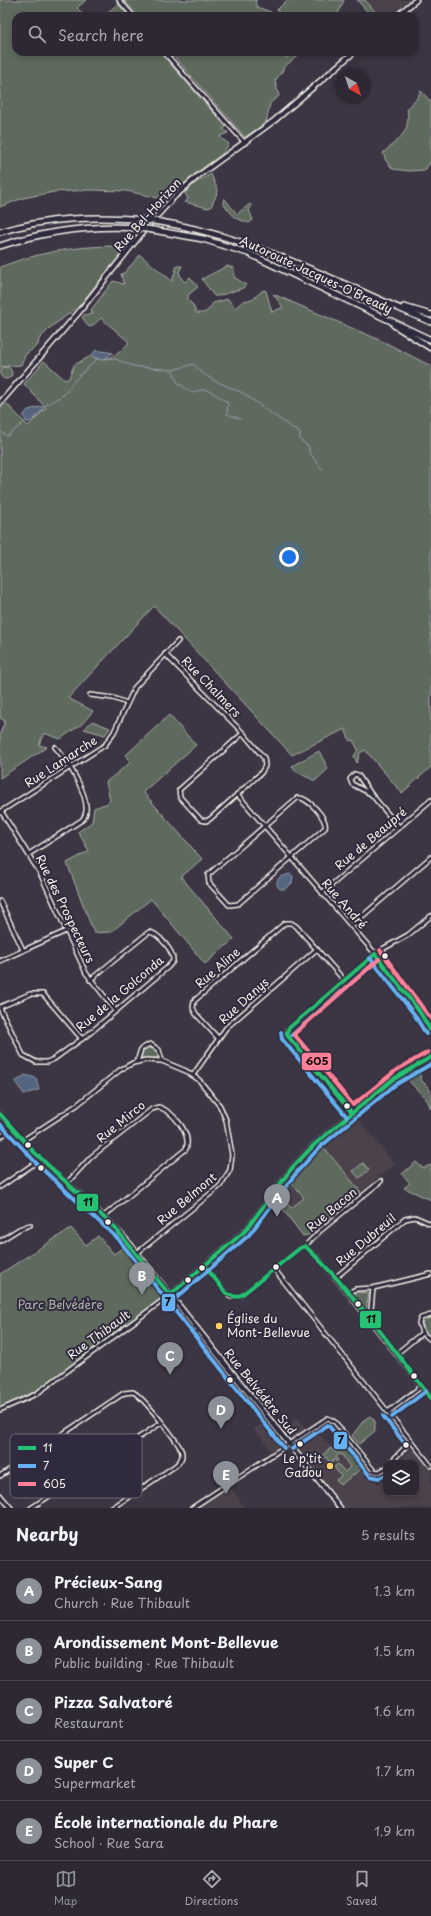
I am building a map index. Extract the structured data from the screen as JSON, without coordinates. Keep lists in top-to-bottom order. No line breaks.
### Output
{"streets":{"highway":["Autoroute Jacques-O'Bready"],"street":["Rue Bel-Horizon","Rue Chalmers","Rue Lamarche","Rue de Beaupré","Rue André","Rue des Prospecteurs","Rue Aline","Rue de la Golconda","Rue Danys","Rue Mirco","Rue Belmont","Rue Bacon","Rue Dubreuil","Rue Thibault","Rue Belvédère Sud"]},"crossings":[["Rue Chalmers","Rue Lamarche"],["Rue Chalmers","Rue André"],["Rue Lamarche","Rue des Prospecteurs"],["Rue de Beaupré","Rue André"],["Rue des Prospecteurs","Rue de la Golconda"],["Rue Aline","Rue Danys"],["Rue Danys","Rue Belmont"],["Rue Mirco","Rue Belvédère Sud"],["Rue Belmont","Rue Belvédère Sud"],["Rue Bacon","Rue Thibault"],["Rue Thibault","Rue Belvédère Sud"]],"parks":["Parc Belvédère"],"places":["Église du Mont-Bellevue","Le p'tit Gadou"],"lines":["transit line 605","transit line 11","transit line 7"],"legend":["11","7","605"],"north":"bottom right","page":{"search":"Search here","pins":["A","B","C","D","E"],"heading":["Nearby","5 results"],"list":[{"mark":"A","name":"Précieux-Sang","note":"Church · Rue Thibault","value":"1.3 km"},{"mark":"B","name":"Arondissement Mont-Bellevue","note":"Public building · Rue Thibault","value":"1.5 km"},{"mark":"C","name":"Pizza Salvatoré","note":"Restaurant","value":"1.6 km"},{"mark":"D","name":"Super C","note":"Supermarket","value":"1.7 km"},{"mark":"E","name":"École internationale du Phare","note":"School · Rue Sara","value":"1.9 km"}],"nav":["Map","Directions","Saved"]}}
